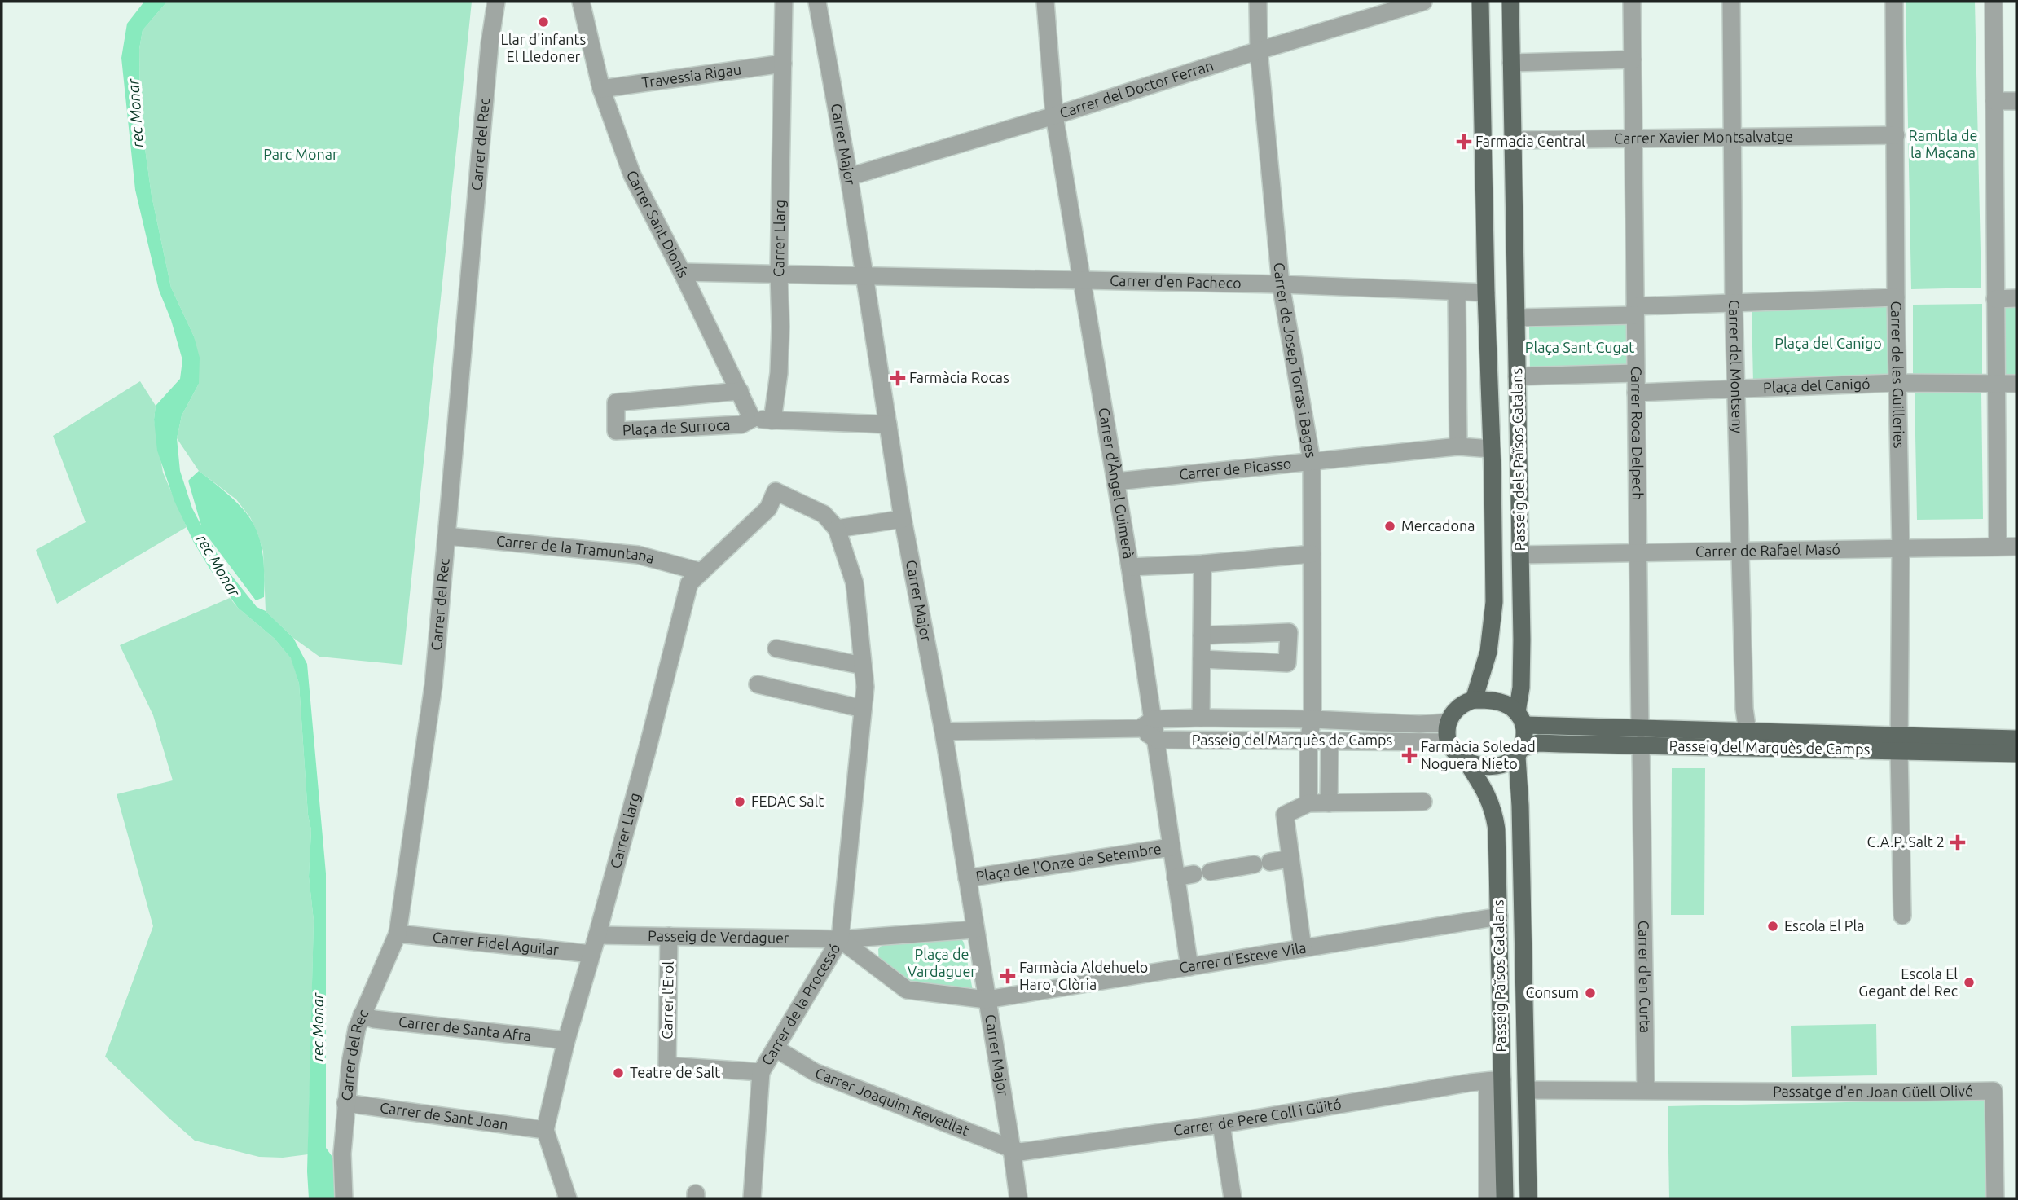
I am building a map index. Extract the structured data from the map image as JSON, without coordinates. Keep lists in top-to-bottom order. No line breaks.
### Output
{"streets":{"main road":["Passeig dels Països Catalans","Passeig del Marquès de Camps","Passeig Països Catalans"],"street":["Travessia Rigau","Carrer del Doctor Ferran","Carrer Xavier Montsalvatge","Carrer Major","Carrer del Rec","Carrer Sant Dionís","Carrer Llarg","Carrer d'en Pacheco","Carrer de Josep Torras i Bages","Carrer del Montseny","Carrer de les Guilleries","Plaça del Canigó","Plaça de Surroca","Carrer Roca Delpech","Carrer de Picasso","Carrer d'Àngel Guimerà","Carrer de la Tramuntana","Carrer de Rafael Masó","Plaça de l'Onze de Setembre","Passeig de Verdaguer","Carrer Fidel Aguilar","Carrer d'Esteve Vila","Carrer d'en Curta","Carrer l'Erol","Carrer de la Processó","Carrer de Santa Afra","Passatge d'en Joan Güell Olivé","Carrer Joaquim Revetllat","Carrer de Sant Joan","Carrer de Pere Coll i Güitó"]},"crossings":[["Travessia Rigau","Carrer Sant Dionís"],["Travessia Rigau","Carrer Llarg"],["Carrer del Doctor Ferran","Carrer Major"],["Carrer del Doctor Ferran","Carrer de Josep Torras i Bages"],["Carrer del Doctor Ferran","Carrer d'Àngel Guimerà"],["Carrer Xavier Montsalvatge","Carrer del Montseny"],["Carrer Xavier Montsalvatge","Carrer de les Guilleries"],["Carrer Xavier Montsalvatge","Carrer Roca Delpech"],["Carrer Xavier Montsalvatge","Passeig dels Països Catalans"],["Carrer Major","Carrer d'en Pacheco"],["Carrer Major","Passeig del Marquès de Camps"],["Carrer Major","Plaça de l'Onze de Setembre"],["Carrer Major","Passeig de Verdaguer"],["Carrer Major","Carrer d'Esteve Vila"],["Carrer Major","Carrer Joaquim Revetllat"],["Carrer Major","Carrer de Pere Coll i Güitó"],["Carrer del Rec","Carrer de la Tramuntana"],["Carrer del Rec","Carrer Fidel Aguilar"],["Carrer del Rec","Carrer de Santa Afra"],["Carrer del Rec","Carrer de Sant Joan"],["Carrer Sant Dionís","Carrer d'en Pacheco"],["Carrer Sant Dionís","Plaça de Surroca"],["Carrer Llarg","Carrer d'en Pacheco"],["Carrer Llarg","Carrer de la Tramuntana"],["Carrer Llarg","Passeig de Verdaguer"],["Carrer Llarg","Carrer Fidel Aguilar"],["Carrer Llarg","Carrer de la Processó"],["Carrer Llarg","Carrer de Santa Afra"],["Carrer Llarg","Carrer de Sant Joan"],["Carrer d'en Pacheco","Carrer de Josep Torras i Bages"],["Carrer d'en Pacheco","Carrer d'Àngel Guimerà"],["Carrer de Josep Torras i Bages","Carrer de Picasso"],["Carrer de Josep Torras i Bages","Passeig del Marquès de Camps"],["Carrer del Montseny","Plaça del Canigó"],["Carrer del Montseny","Carrer de Rafael Masó"],["Carrer del Montseny","Passeig del Marquès de Camps"],["Carrer de les Guilleries","Plaça del Canigó"],["Carrer de les Guilleries","Carrer de Rafael Masó"],["Carrer de les Guilleries","Passeig del Marquès de Camps"],["Plaça del Canigó","Carrer Roca Delpech"],["Carrer Roca Delpech","Carrer de Rafael Masó"],["Carrer Roca Delpech","Passeig del Marquès de Camps"],["Carrer Roca Delpech","Carrer d'en Curta"],["Passeig dels Països Catalans","Carrer de Rafael Masó"],["Passeig dels Països Catalans","Passeig del Marquès de Camps"],["Passeig dels Països Catalans","Passeig Països Catalans"],["Carrer de Picasso","Carrer d'Àngel Guimerà"],["Carrer d'Àngel Guimerà","Passeig del Marquès de Camps"],["Carrer d'Àngel Guimerà","Plaça de l'Onze de Setembre"],["Carrer d'Àngel Guimerà","Carrer d'Esteve Vila"],["Passeig del Marquès de Camps","Passeig Països Catalans"],["Passeig del Marquès de Camps","Carrer d'en Curta"],["Passeig de Verdaguer","Carrer d'Esteve Vila"],["Passeig de Verdaguer","Carrer l'Erol"],["Passeig de Verdaguer","Carrer de la Processó"],["Carrer d'Esteve Vila","Passeig Països Catalans"],["Carrer d'Esteve Vila","Carrer de la Processó"],["Passeig Països Catalans","Carrer de Pere Coll i Güitó"],["Carrer d'en Curta","Passatge d'en Joan Güell Olivé"],["Carrer l'Erol","Carrer de la Processó"],["Carrer de la Processó","Carrer Joaquim Revetllat"],["Carrer Joaquim Revetllat","Carrer de Pere Coll i Güitó"]],"water":["rec Monar"],"parks":["Rambla de la Maçana","Parc Monar","Plaça del Canigo","Plaça Sant Cugat","Plaça de Vardaguer"],"places":{"other":["Llar d'infants El Lledoner","Mercadona","FEDAC Salt","Escola El Pla","Escola El Gegant del Rec","Consum","Teatre de Salt"],"health":["Farmacia Central","Farmàcia Rocas","Farmàcia Soledad Noguera Nieto","C.A.P. Salt 2","Farmàcia Aldehuelo Haro, Glòria"]}}
